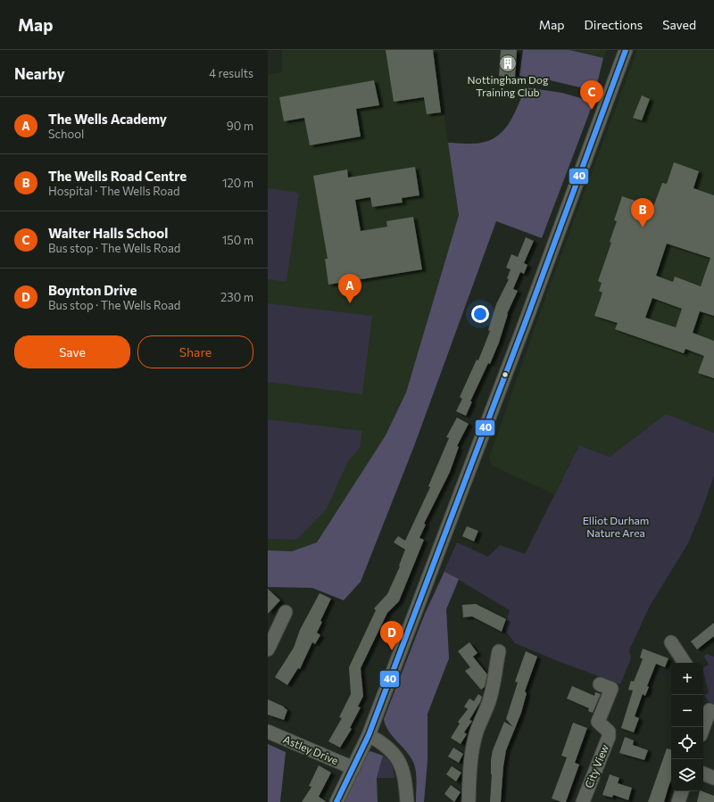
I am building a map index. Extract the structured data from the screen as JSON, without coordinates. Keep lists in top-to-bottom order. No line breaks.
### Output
{"streets":{"street":["Astley Drive","City View"]},"parks":["Elliot Durham Nature Area"],"places":{"building":["Nottingham Dog Training Club"]},"lines":["transit line 40"],"page":{"header":"Map","nav":["Map","Directions","Saved"],"heading":["Nearby","4 results"],"pins":["C","B","A","D"],"list":[{"mark":"A","name":"The Wells Academy","note":"School","value":"90 m"},{"mark":"B","name":"The Wells Road Centre","note":"Hospital · The Wells Road","value":"120 m"},{"mark":"C","name":"Walter Halls School","note":"Bus stop · The Wells Road","value":"150 m"},{"mark":"D","name":"Boynton Drive","note":"Bus stop · The Wells Road","value":"230 m"}],"buttons":["Save","Share"],"map_buttons":["+","−"]}}
